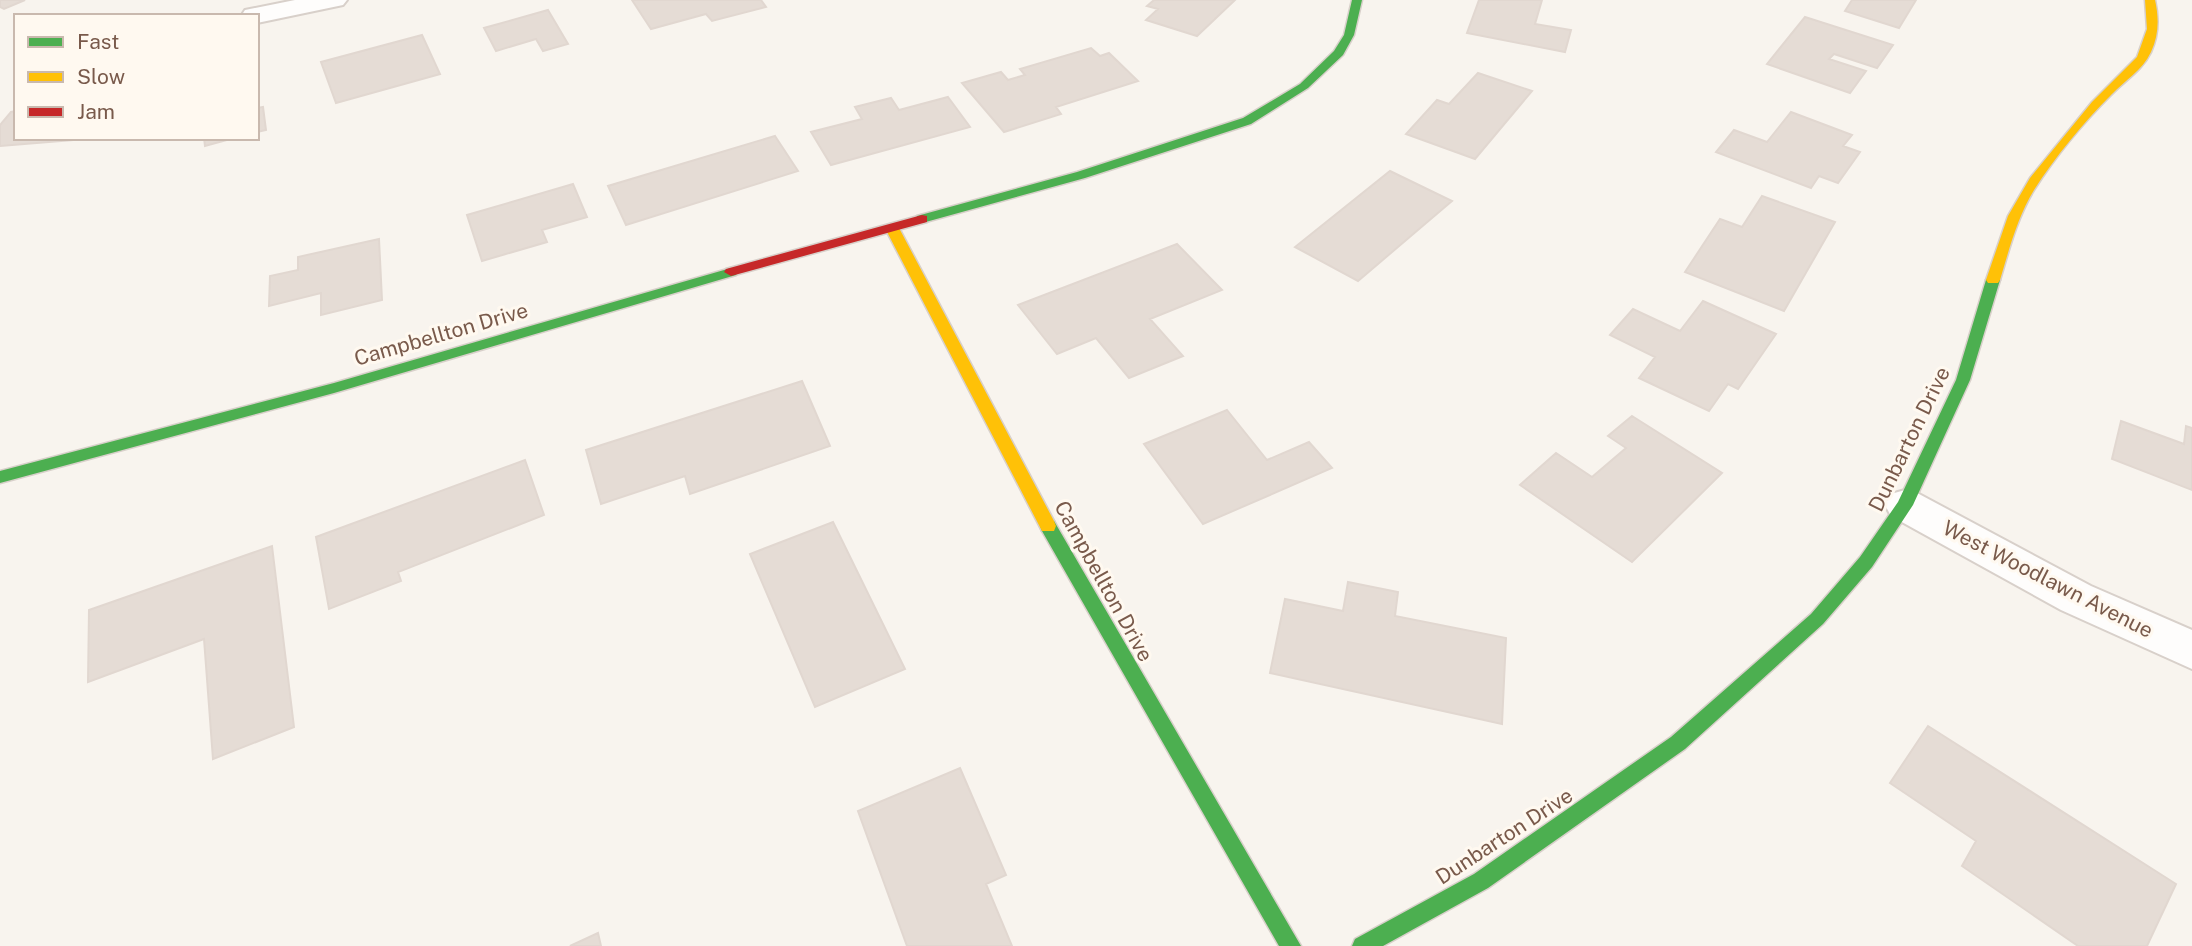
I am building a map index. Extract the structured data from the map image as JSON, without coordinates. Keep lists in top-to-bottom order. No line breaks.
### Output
{"streets":{"street":["Campbellton Drive","Dunbarton Drive","West Woodlawn Avenue"]},"crossings":[["Dunbarton Drive","West Woodlawn Avenue"]],"legend":["Fast","Slow","Jam"]}
